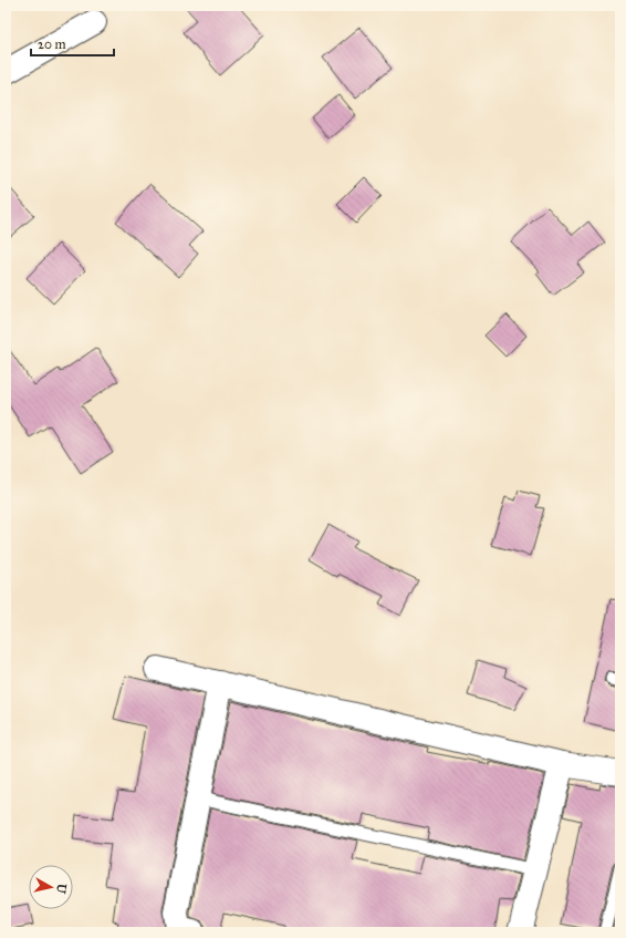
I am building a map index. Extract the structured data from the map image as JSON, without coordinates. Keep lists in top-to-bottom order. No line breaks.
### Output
{"scale_bar":"20 m","north":"right"}
